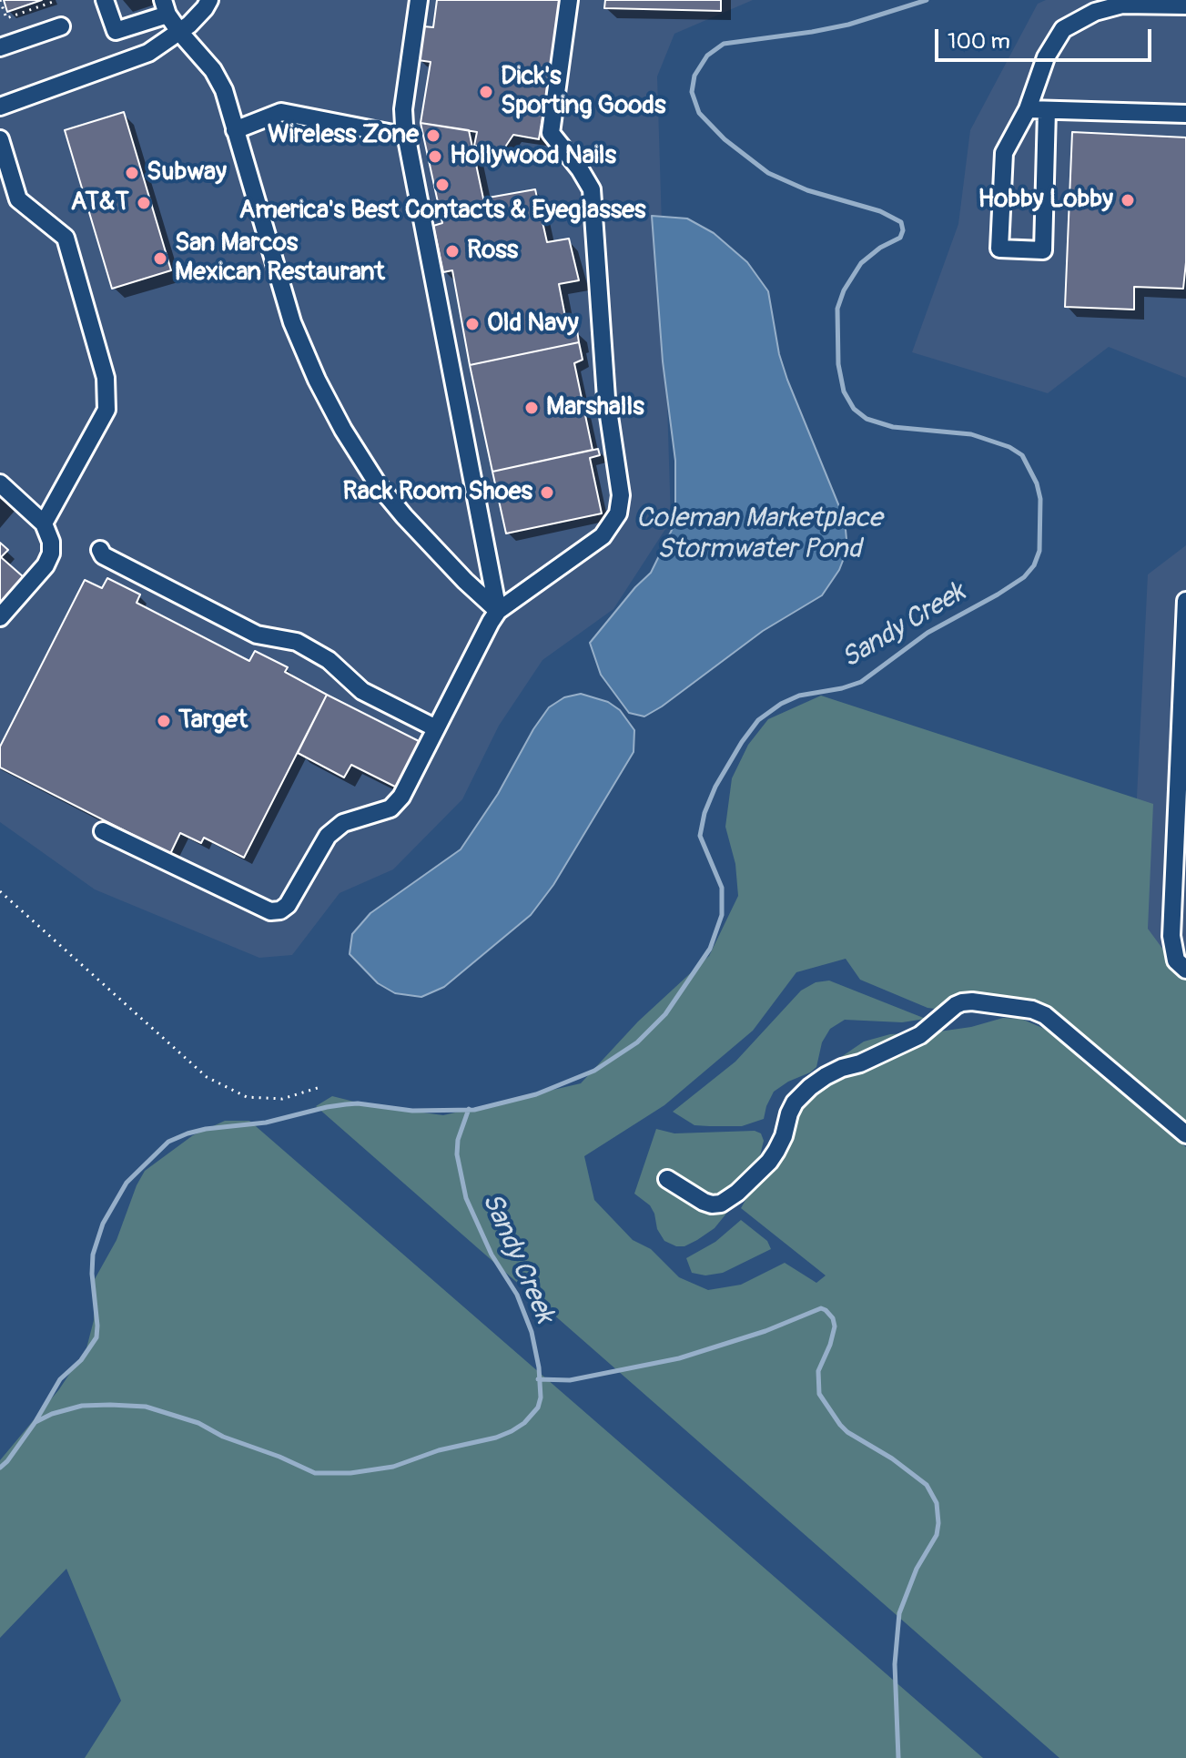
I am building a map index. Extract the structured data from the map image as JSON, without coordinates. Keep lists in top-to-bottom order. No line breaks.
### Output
{"water":["Coleman Marketplace Stormwater Pond","Sandy Creek"],"places":["Dick's Sporting Goods","Wireless Zone","Hollywood Nails","Subway","America's Best Contacts & Eyeglasses","Hobby Lobby","AT&T","Ross","San Marcos Mexican Restaurant","Old Navy","Marshalls","Rack Room Shoes","Target"],"scale_bar":"100 m"}
